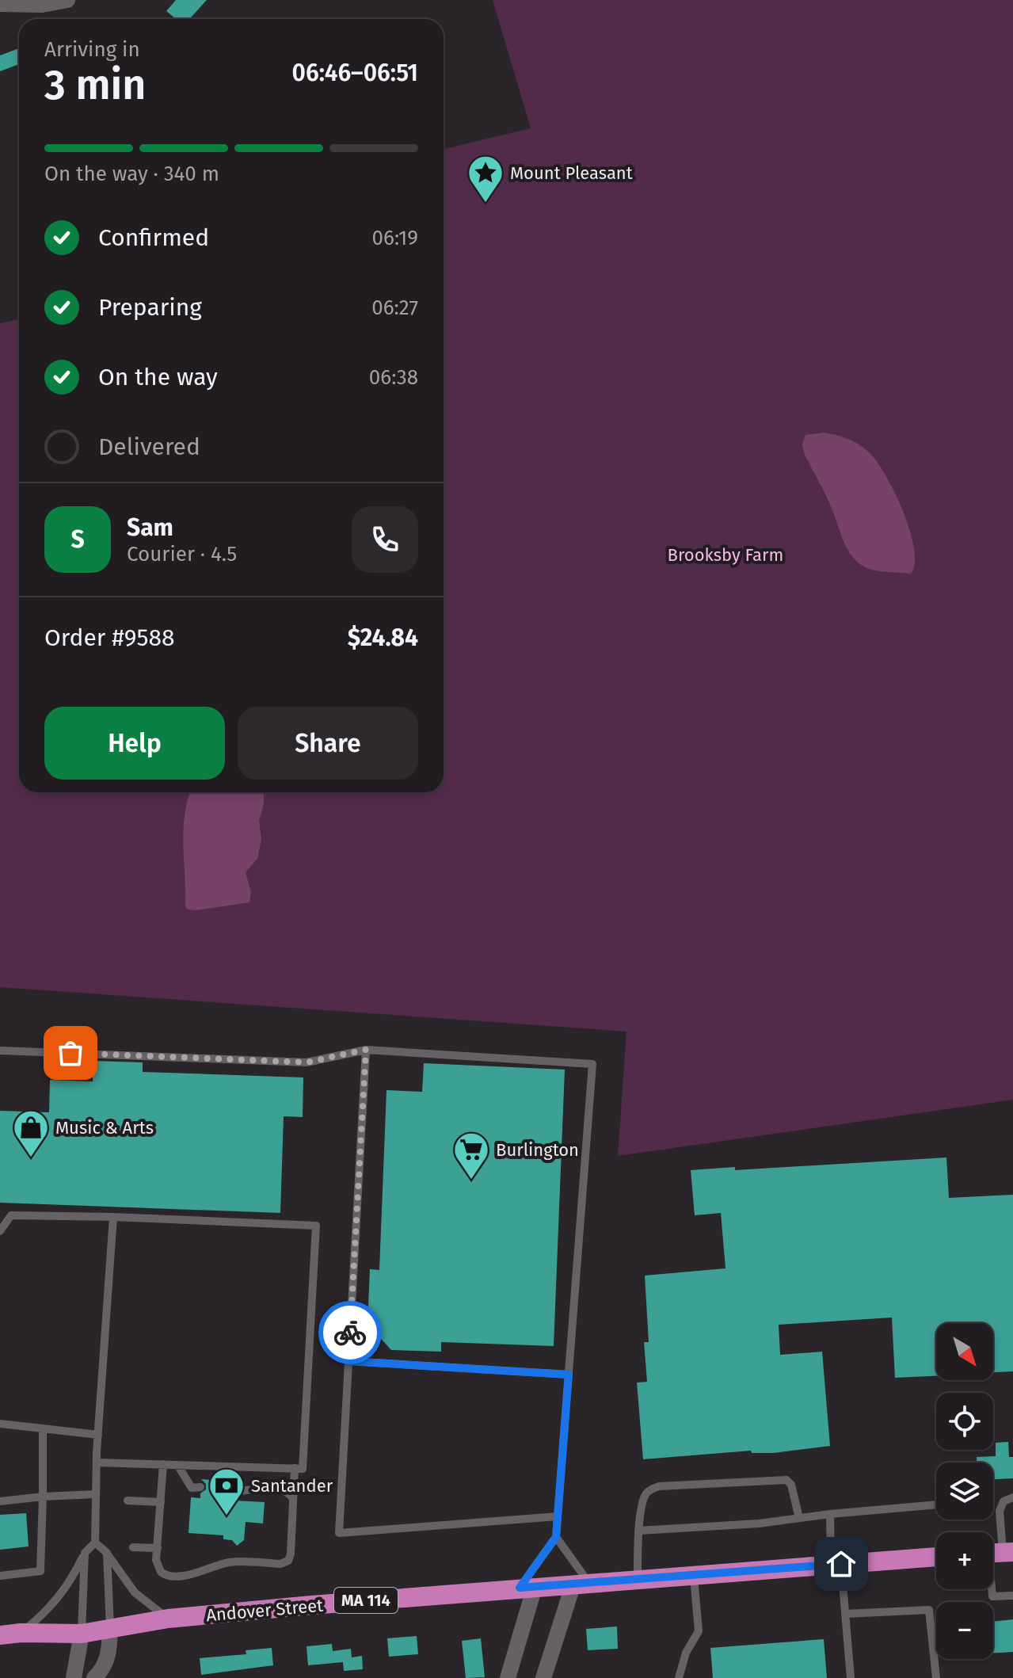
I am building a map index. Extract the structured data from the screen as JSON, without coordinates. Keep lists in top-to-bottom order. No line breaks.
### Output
{"streets":{"highway":["MA 114","Andover Street"]},"parks":["Brooksby Farm"],"places":{"place":["Mount Pleasant"],"shop":["Music & Arts"],"supermarket":["Burlington"],"bank":["Santander"]},"north":"bottom right","page":{"heading":["3 min","Arriving in","06:46–06:51"],"panel":["Sam","Courier · 4.5","Order #9588","$24.84"],"bar":"On the way · 340 m","list":[["Confirmed","06:19"],["Preparing","06:27"],["On the way","06:38"],"Delivered"],"round":"S","buttons":["Help","Share"],"map_buttons":["+","−"]}}
